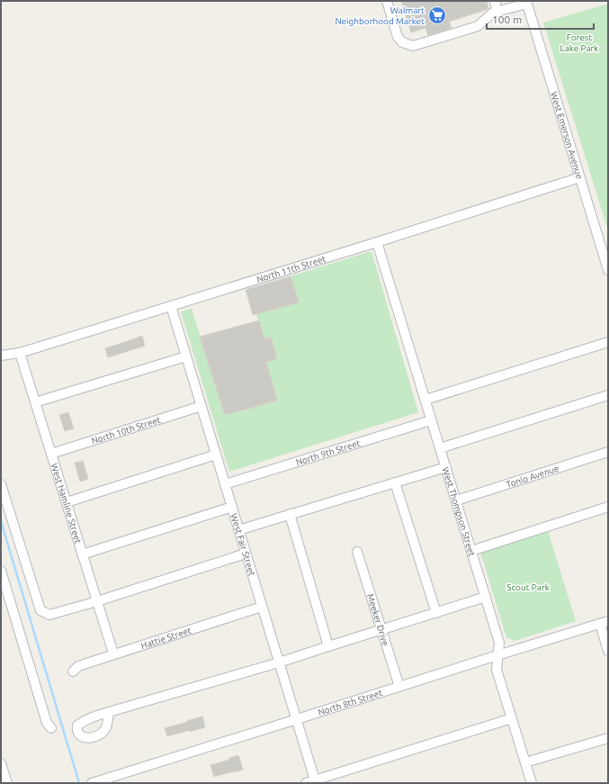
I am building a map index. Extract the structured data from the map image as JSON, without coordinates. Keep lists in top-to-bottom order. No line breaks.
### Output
{"streets":{"street":["West Emerson Avenue","North 11th Street","North 10th Street","North 9th Street","Tonio Avenue","West Hamline Street","West Thompson Street","West Fair Street","Meeker Drive","Hattie Street","North 8th Street"]},"crossings":[["West Emerson Avenue","North 11th Street"],["North 11th Street","West Hamline Street"],["North 11th Street","West Thompson Street"],["North 11th Street","West Fair Street"],["North 10th Street","West Hamline Street"],["North 10th Street","West Fair Street"],["North 9th Street","West Thompson Street"],["North 9th Street","West Fair Street"],["Tonio Avenue","West Thompson Street"],["West Hamline Street","Hattie Street"],["West Thompson Street","North 8th Street"],["West Fair Street","Hattie Street"],["West Fair Street","North 8th Street"],["Meeker Drive","North 8th Street"]],"parks":["Forest Lake Park","Scout Park"],"places":{"supermarket":["Walmart Neighborhood Market"]},"scale_bar":"100 m"}
